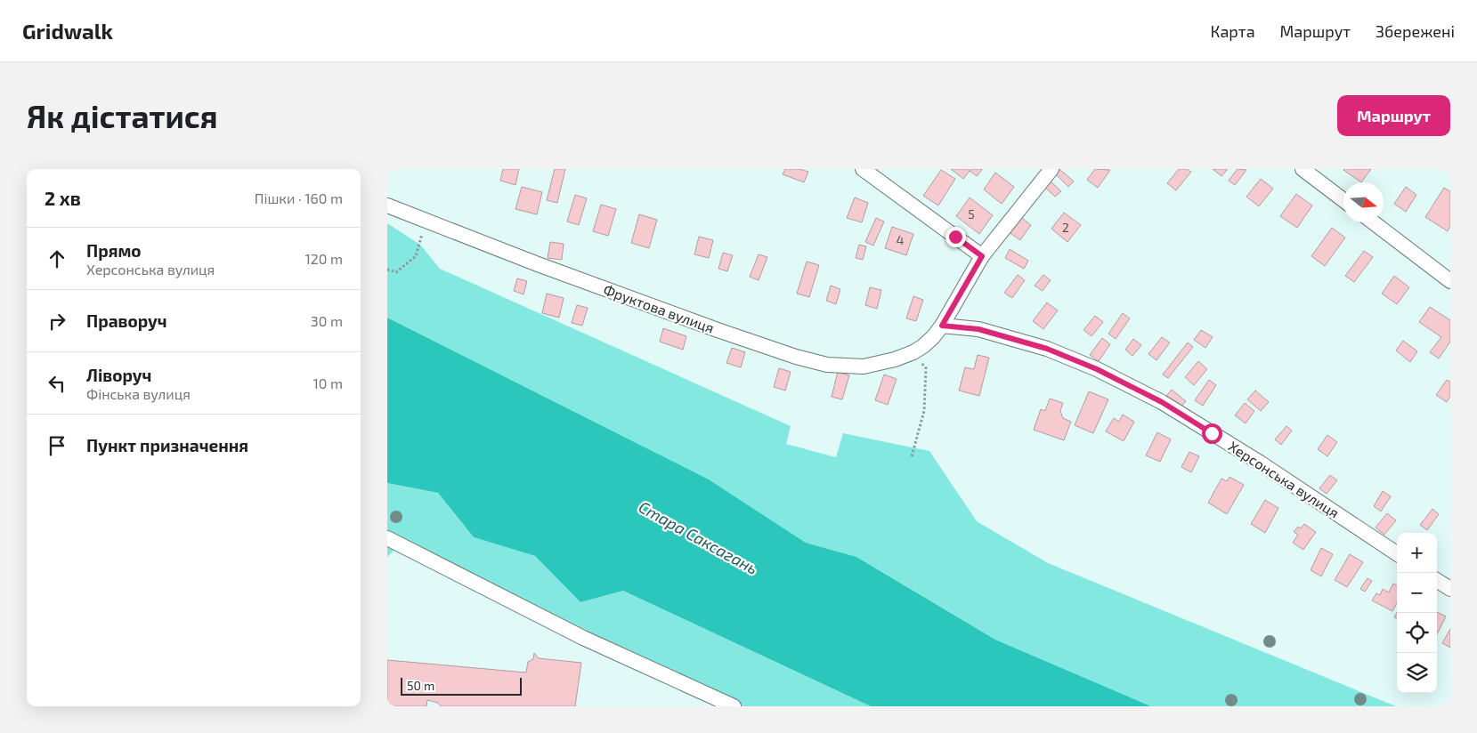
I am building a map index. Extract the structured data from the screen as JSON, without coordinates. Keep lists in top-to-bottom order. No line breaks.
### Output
{"streets":{"street":["Фруктова вулиця","Херсонська вулиця"]},"crossings":[["Фруктова вулиця","Херсонська вулиця"]],"water":["Стара Саксагань"],"house_numbers":["5","2","4"],"scale_bar":"50 m","north":"right","page":{"header":"Gridwalk","nav":["Карта","Маршрут","Збережені"],"buttons":"Маршрут","title":"Як дістатися","heading":["2 хв","Пішки · 160 m"],"list":[["Прямо","Херсонська вулиця","120 m"],["Праворуч","30 m"],["Ліворуч","Фінська вулиця","10 m"],"Пункт призначення"],"map_buttons":["+","−"],"scale":"50 m"}}
